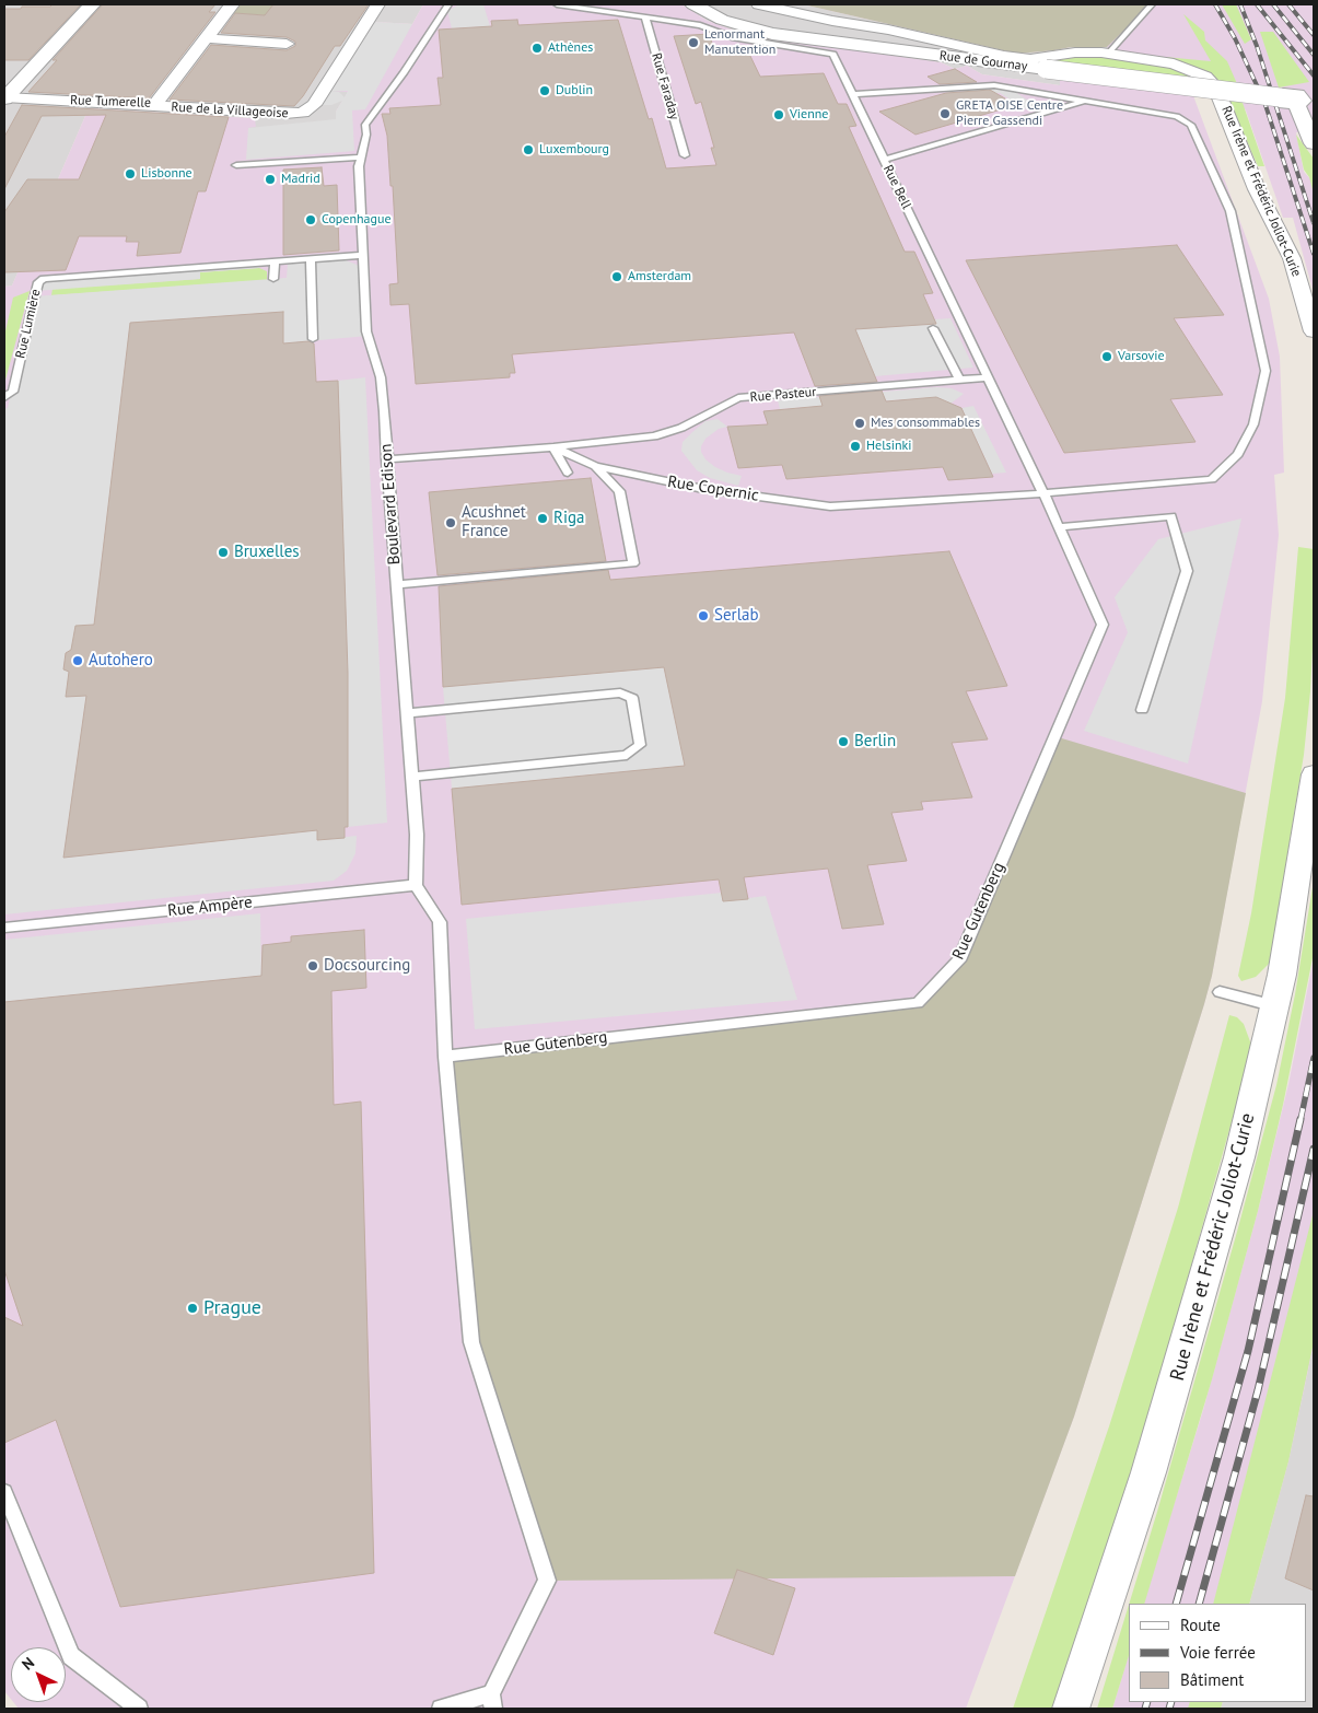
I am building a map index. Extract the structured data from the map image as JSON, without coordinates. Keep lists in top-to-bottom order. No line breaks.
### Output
{"streets":{"street":["Rue de Gournay","Rue Tumerelle","Rue de la Villageoise","Rue Irène et Frédéric Joliot-Curie"],"lane":["Rue Faraday","Rue Bell","Rue Lumière","Rue Pasteur","Rue Copernic","Boulevard Edison","Rue Ampère","Rue Gutenberg"]},"crossings":[["Rue Faraday","Rue Bell"],["Rue Tumerelle","Rue de la Villageoise"],["Rue Bell","Rue Pasteur"],["Rue Bell","Rue Copernic"],["Rue Bell","Rue Gutenberg"],["Rue Pasteur","Rue Copernic"],["Rue Copernic","Boulevard Edison"],["Rue Copernic","Rue Gutenberg"],["Boulevard Edison","Rue Ampère"]],"places":["Lenormant Manutention","Athènes","Dublin","GRETA OISE Centre Pierre Gassendi","Vienne","Luxembourg","Lisbonne","Madrid","Copenhague","Amsterdam","Varsovie","Mes consommables","Helsinki","Riga","Acushnet France","Bruxelles","Serlab","Autohero","Berlin","Docsourcing","Prague"],"legend":["Route","Voie ferrée","Bâtiment"],"north":"top left"}
